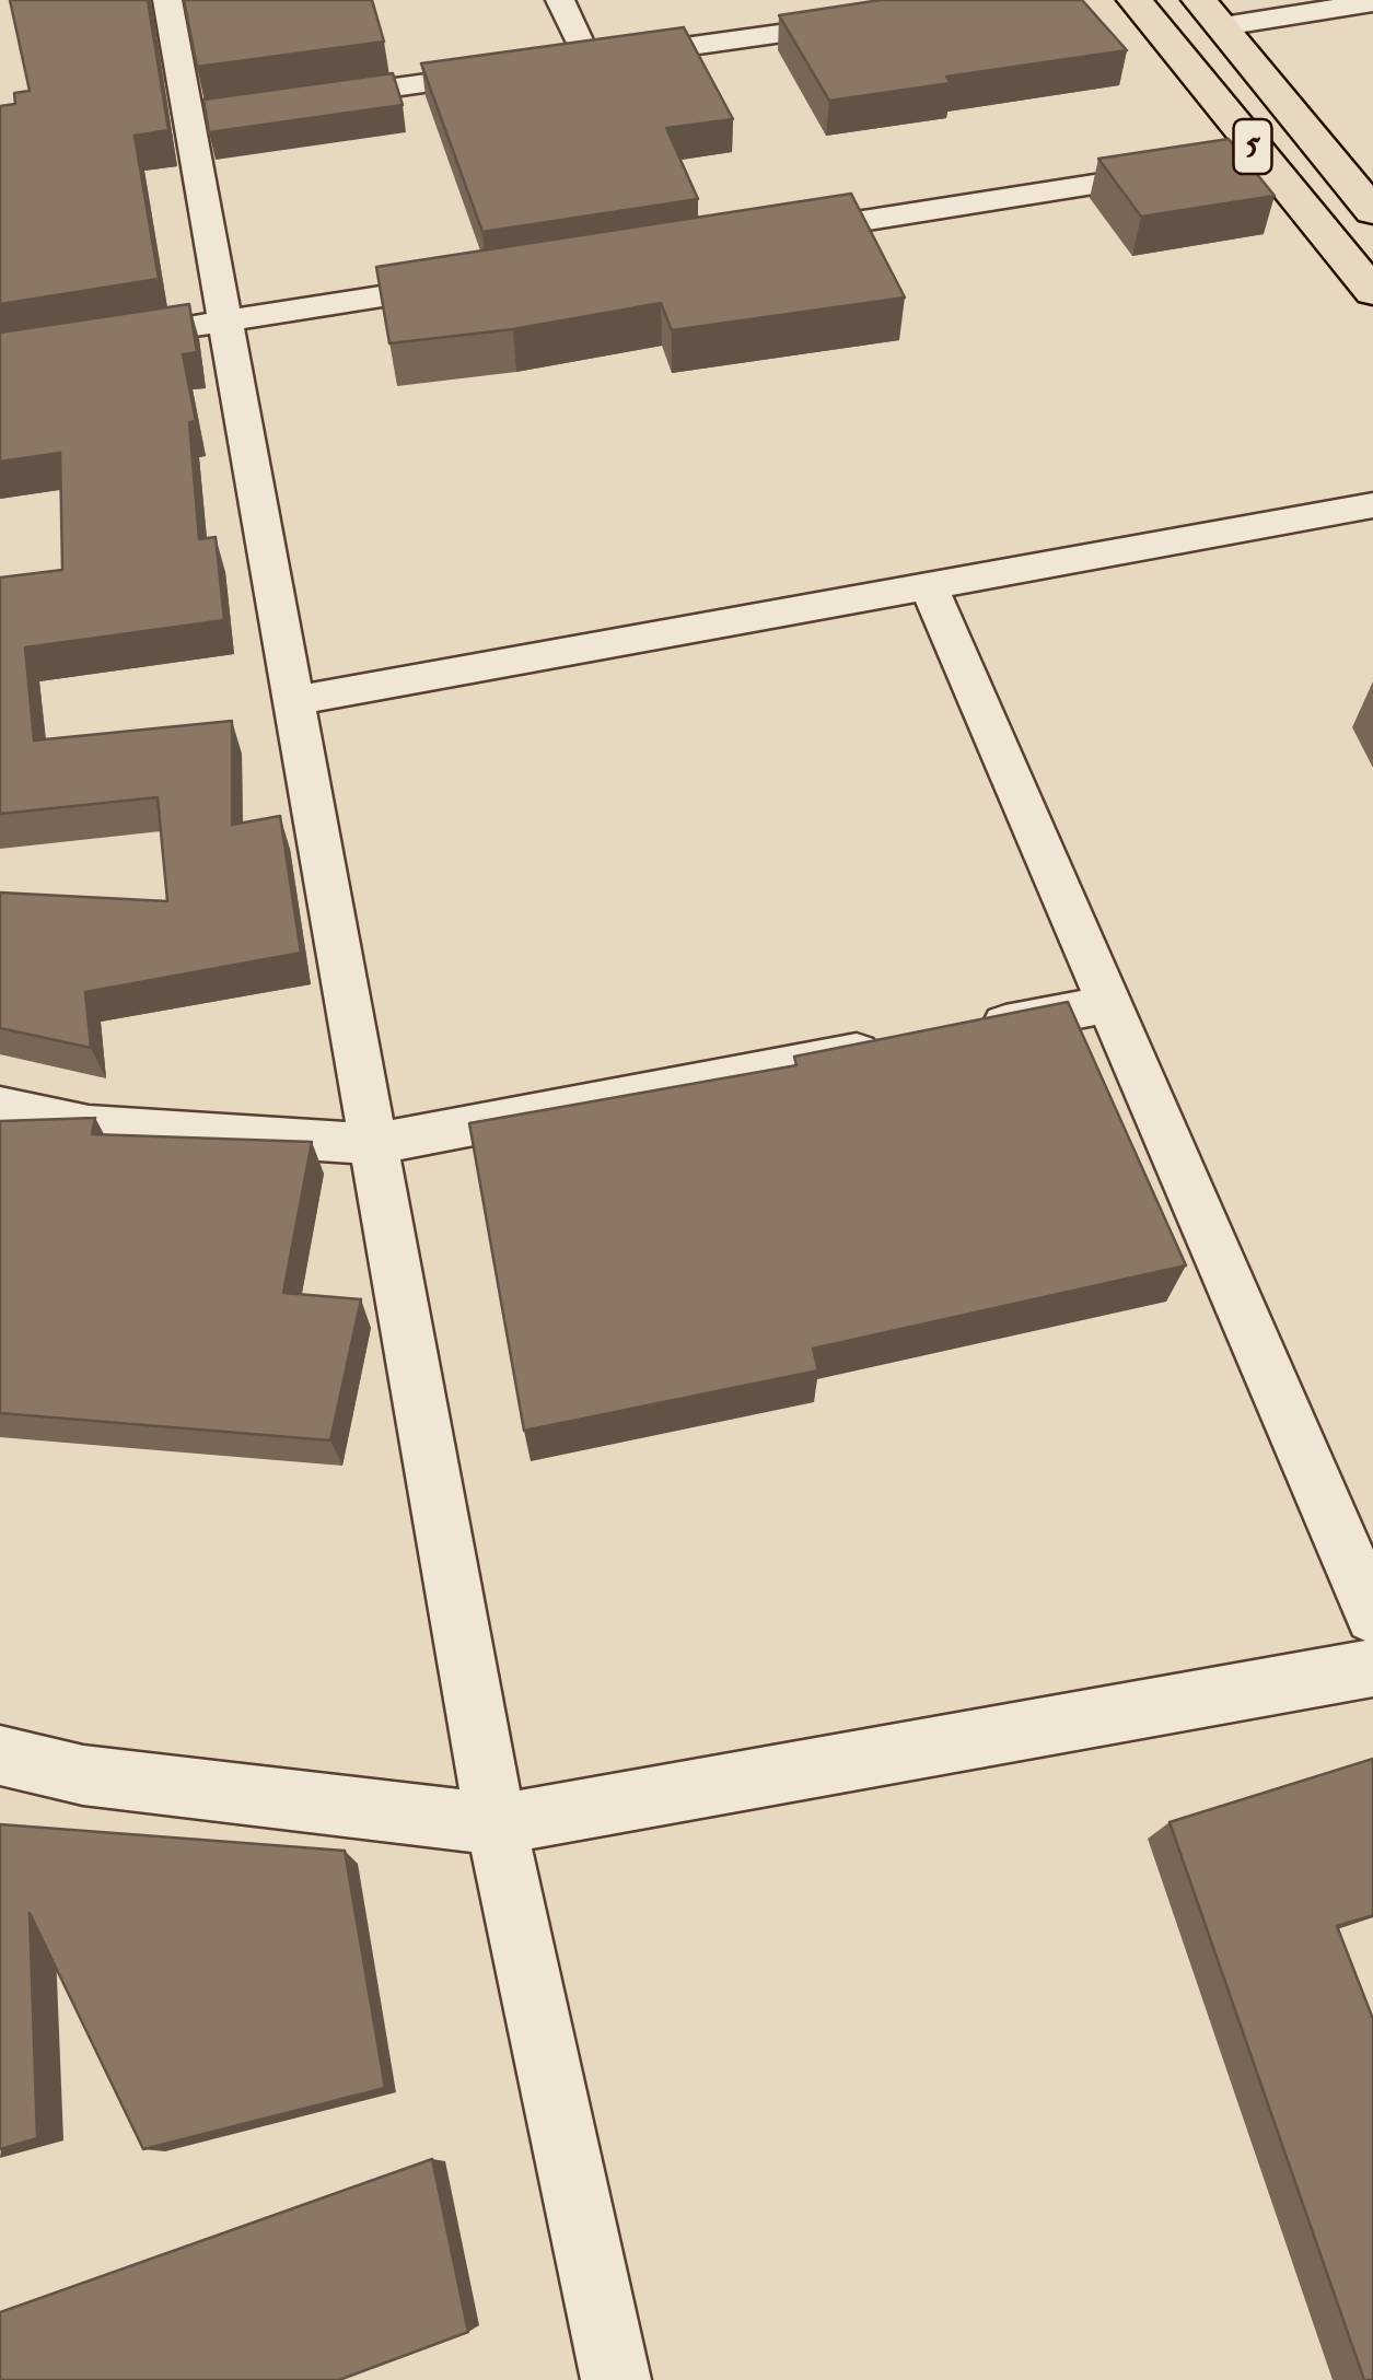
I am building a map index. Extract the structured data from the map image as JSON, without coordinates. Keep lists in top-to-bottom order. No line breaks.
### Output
{"streets":{"highway":["5"]}}
